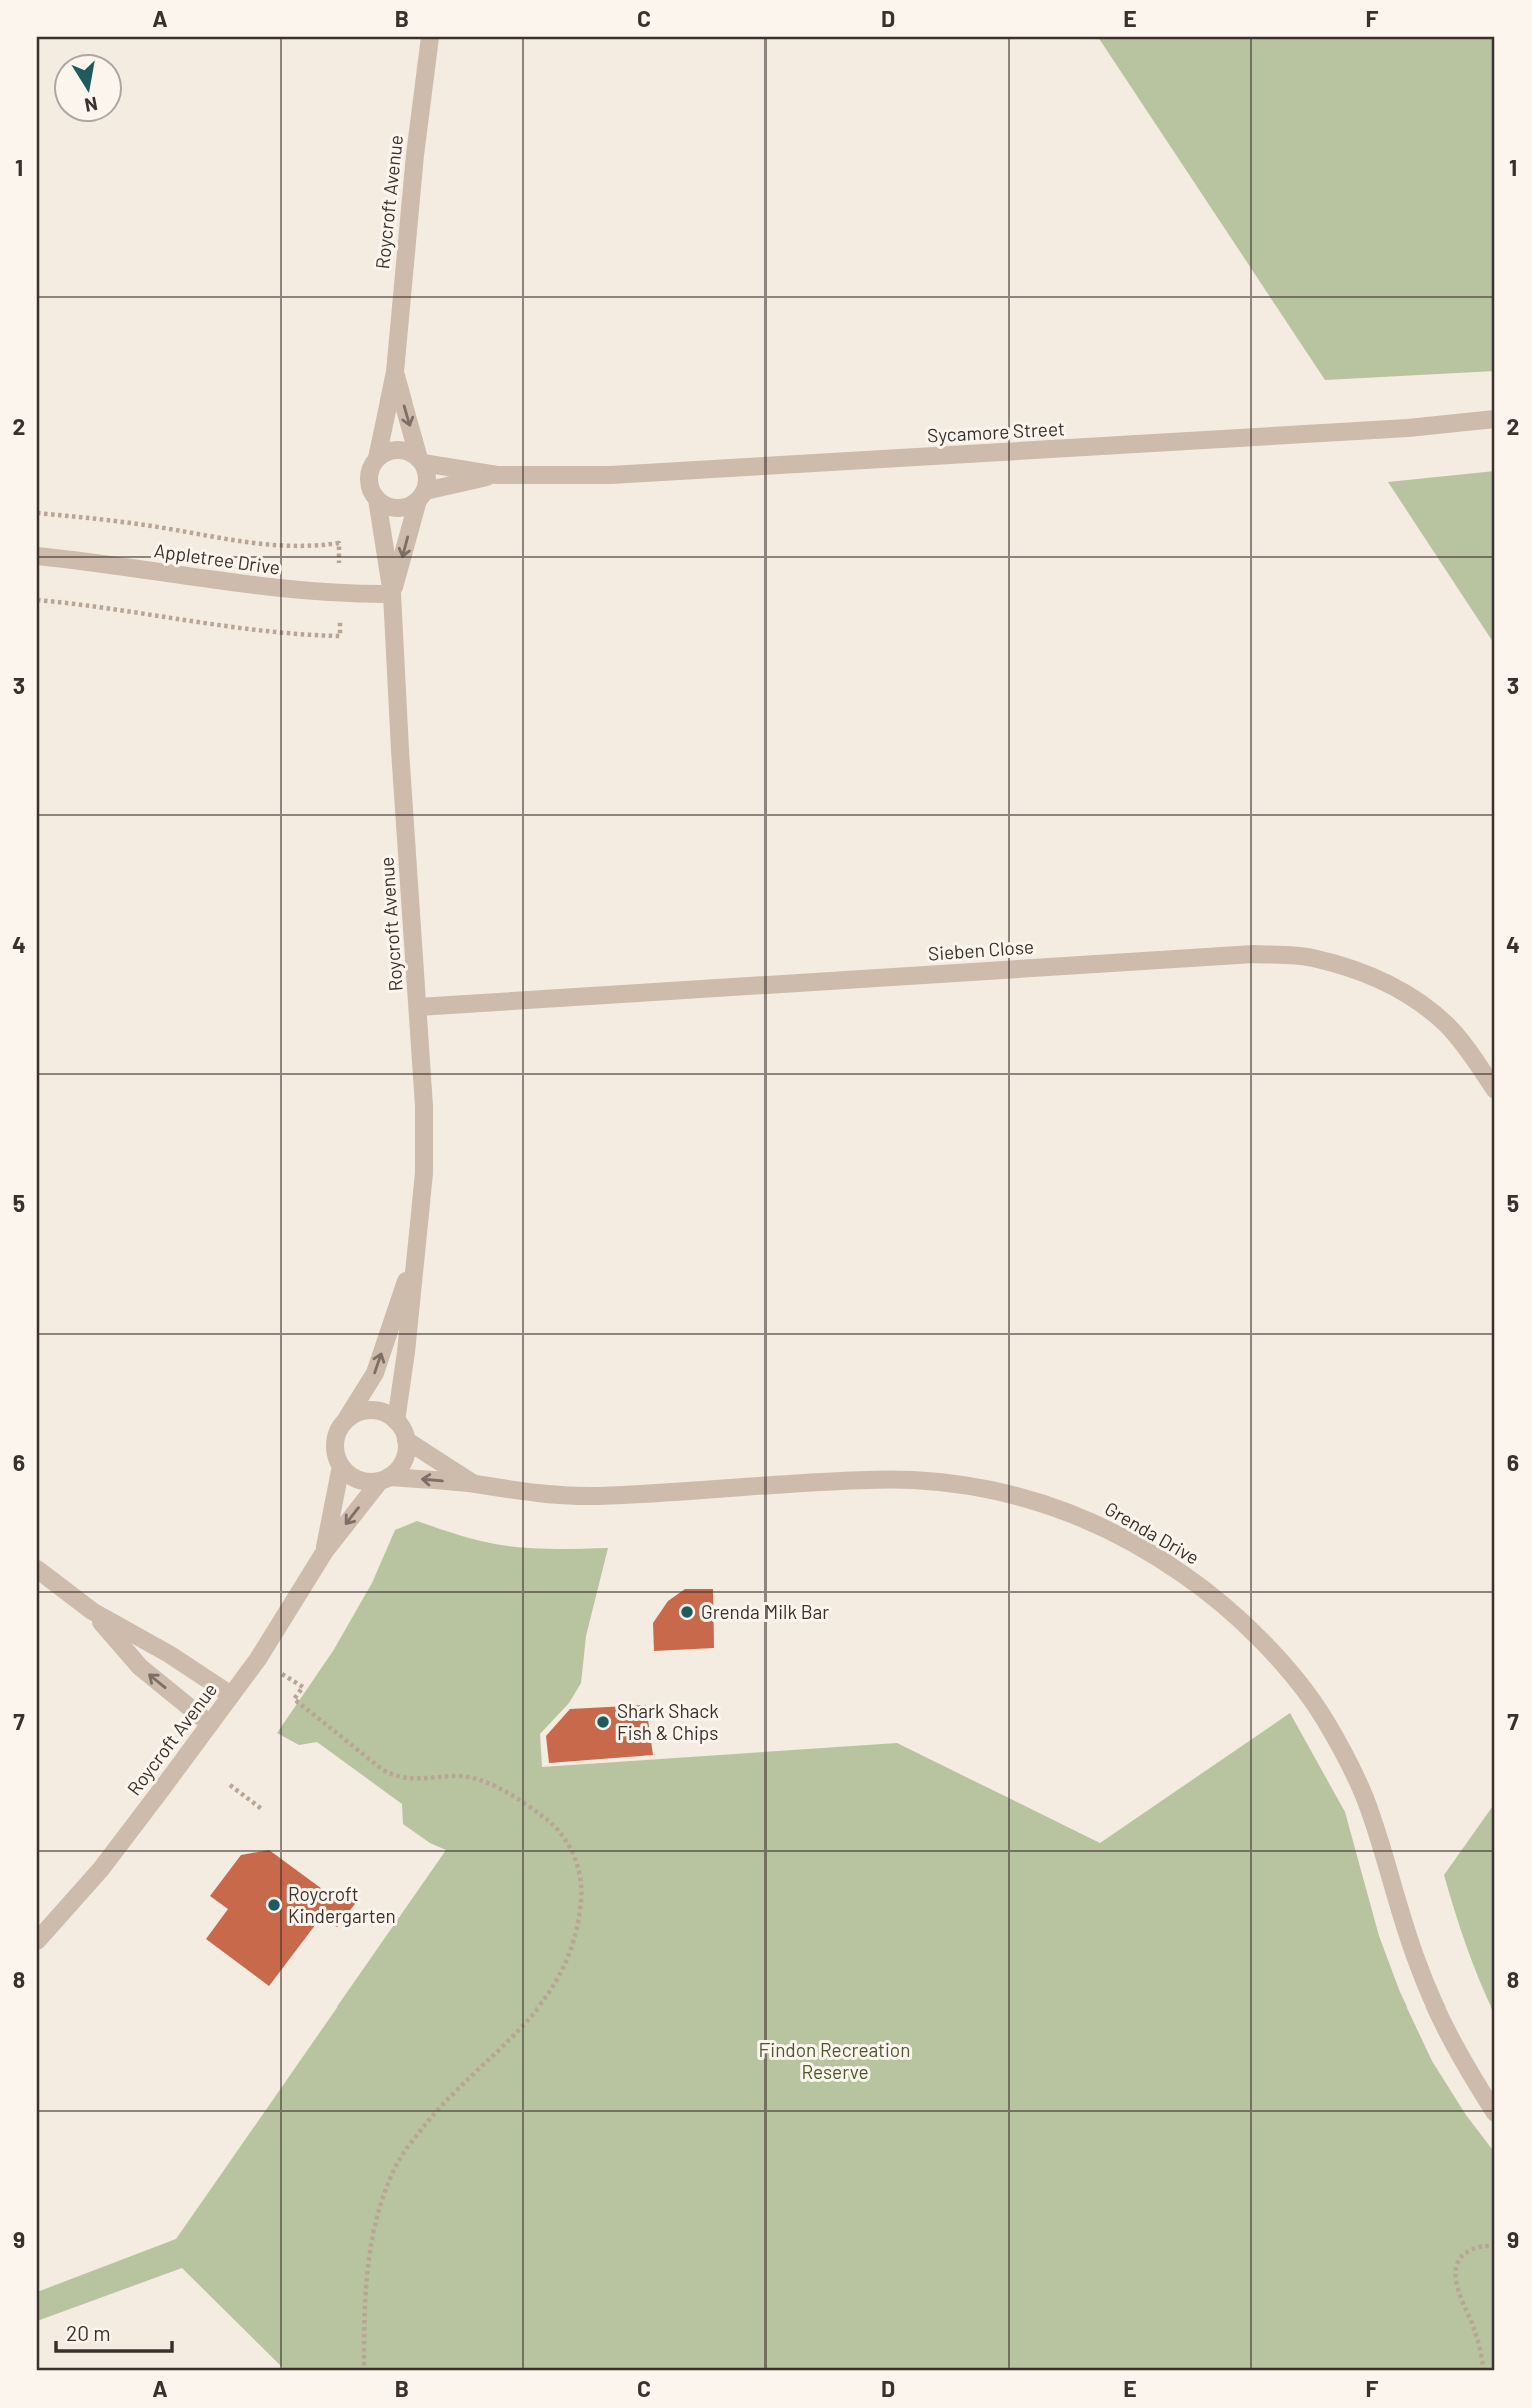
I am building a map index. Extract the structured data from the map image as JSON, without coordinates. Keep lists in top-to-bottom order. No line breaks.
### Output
{"streets":{"street":["Roycroft Avenue","Sycamore Street","Appletree Drive","Sieben Close","Grenda Drive"]},"crossings":[["Roycroft Avenue","Sycamore Street"],["Roycroft Avenue","Appletree Drive"],["Roycroft Avenue","Sieben Close"],["Roycroft Avenue","Grenda Drive"]],"parks":["Findon Recreation Reserve"],"places":["Grenda Milk Bar","Shark Shack Fish & Chips","Roycroft Kindergarten"],"scale_bar":"20 m","north":"bottom","grid":{"columns":["A","B","C","D","E","F"],"rows":["1","2","3","4","5","6","7","8","9"]}}
